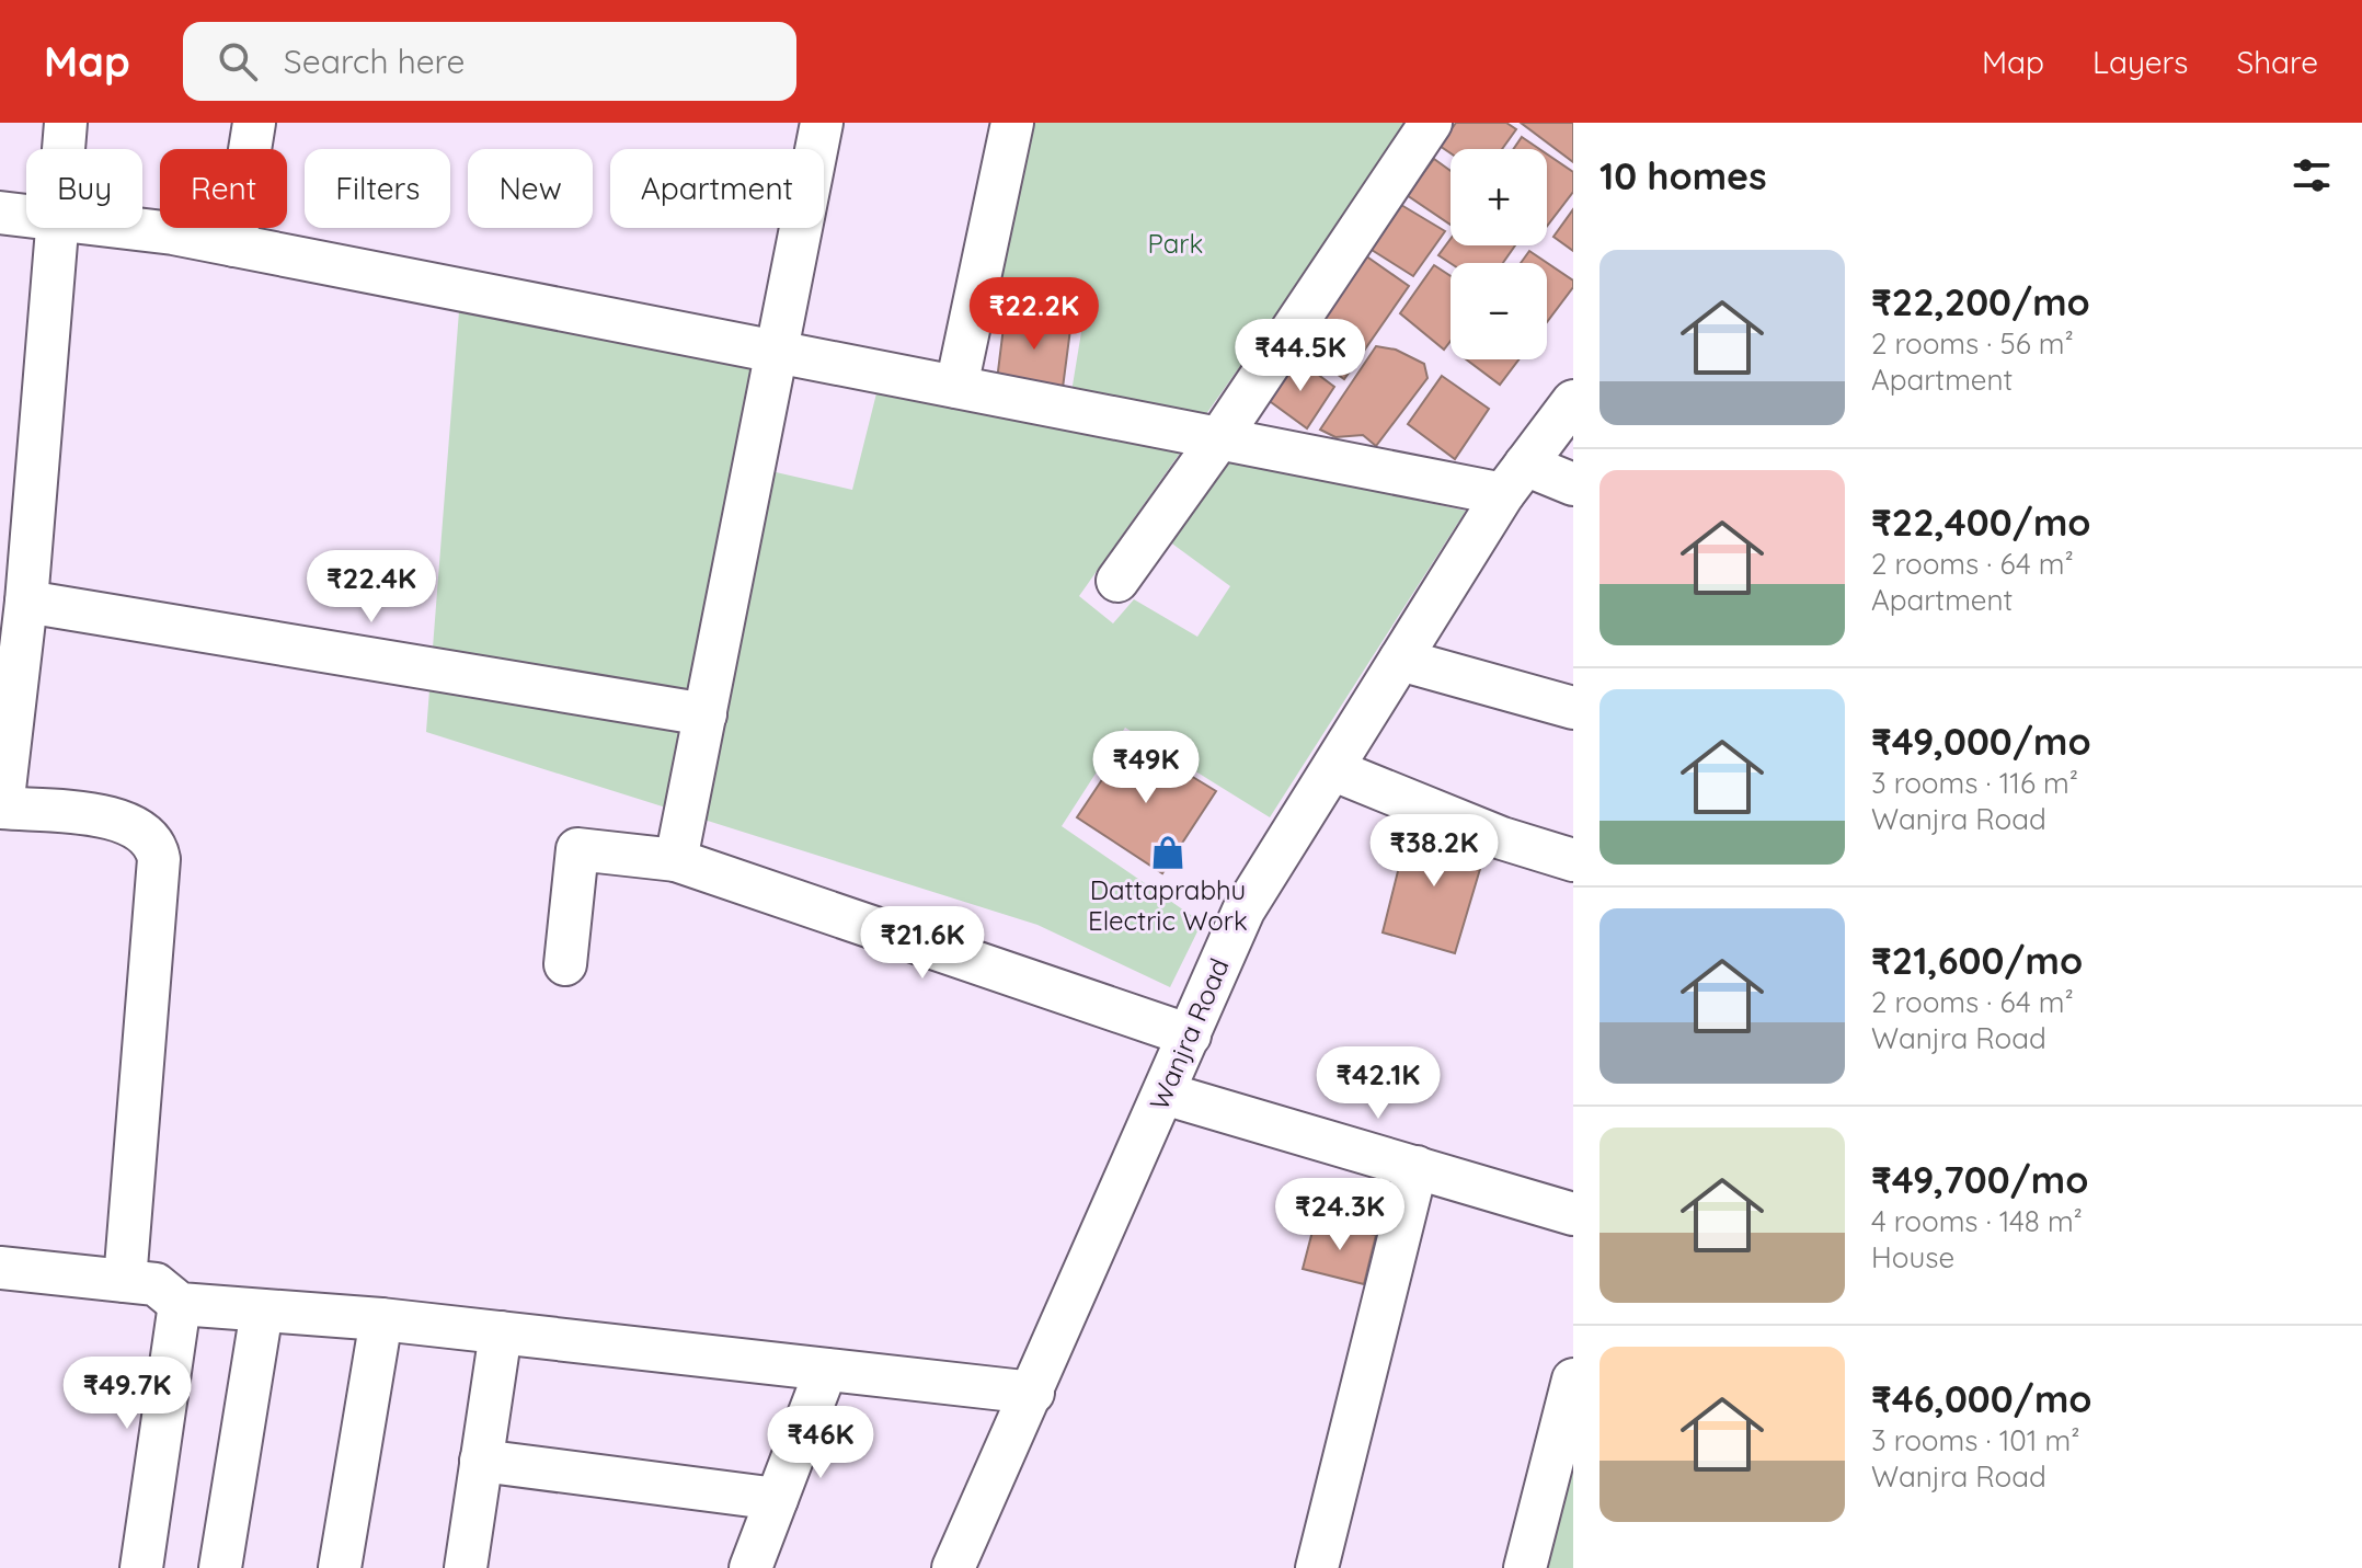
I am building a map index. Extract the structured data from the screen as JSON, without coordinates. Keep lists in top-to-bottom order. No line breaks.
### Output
{"streets":{"street":["Wanjra Road"]},"parks":["Park"],"places":{"shop":["Dattaprabhu Electric Work"]},"page":{"header":"Map","search":"Search here","nav":["Map","Layers","Share"],"heading":"10 homes","map_buttons":["+","−"],"chip":["Buy","Rent","Filters","New","Apartment"],"list":[{"name":"₹22,200/mo","note":"2 rooms · 56 m² · Apartment"},{"name":"₹22,400/mo","note":"2 rooms · 64 m² · Apartment"},{"name":"₹49,000/mo","note":"3 rooms · 116 m² · Wanjra Road"},{"name":"₹21,600/mo","note":"2 rooms · 64 m² · Wanjra Road"},{"name":"₹49,700/mo","note":"4 rooms · 148 m² · House"},{"name":"₹46,000/mo","note":"3 rooms · 101 m² · Wanjra Road"}],"price":["₹22.2K","₹44.5K","₹22.4K","₹49K","₹38.2K","₹21.6K","₹42.1K","₹24.3K","₹49.7K","₹46K"]}}
